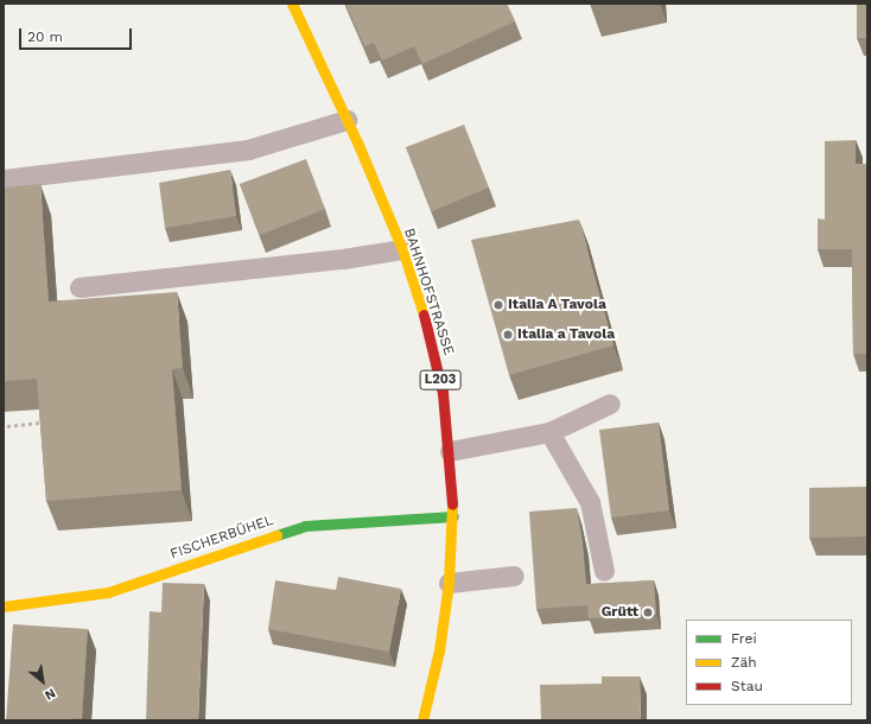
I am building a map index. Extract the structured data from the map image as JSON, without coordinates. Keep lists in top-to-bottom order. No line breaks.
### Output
{"streets":{"main road":["BAHNHOFSTRASSE","L203","FISCHERBÜHEL"]},"crossings":[["BAHNHOFSTRASSE","FISCHERBÜHEL"]],"places":["Italia A Tavola","Italia a Tavola","Grütt"],"legend":["Frei","Zäh","Stau"],"scale_bar":"20 m","north":"bottom right"}
